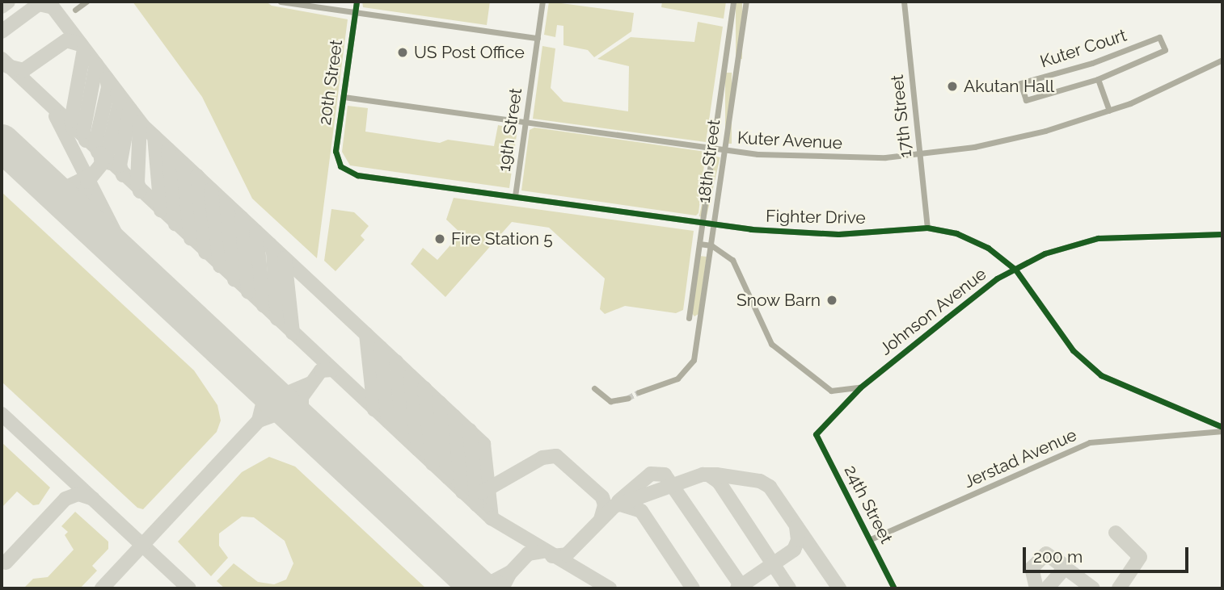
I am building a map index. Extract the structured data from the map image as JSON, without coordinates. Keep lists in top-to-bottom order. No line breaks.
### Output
{"streets":{"street":["Kuter Court","20th Street","17th Street","19th Street","Kuter Avenue","18th Street","Fighter Drive","Johnson Avenue","Jerstad Avenue","24th Street"]},"crossings":[["Kuter Court","Kuter Avenue"],["20th Street","Kuter Avenue"],["20th Street","Fighter Drive"],["17th Street","Kuter Avenue"],["17th Street","Fighter Drive"],["19th Street","Kuter Avenue"],["19th Street","Fighter Drive"],["Kuter Avenue","18th Street"],["18th Street","Fighter Drive"],["Fighter Drive","Johnson Avenue"],["Johnson Avenue","24th Street"],["Jerstad Avenue","24th Street"]],"places":["US Post Office","Akutan Hall","Fire Station 5","Snow Barn"],"scale_bar":"200 m"}
